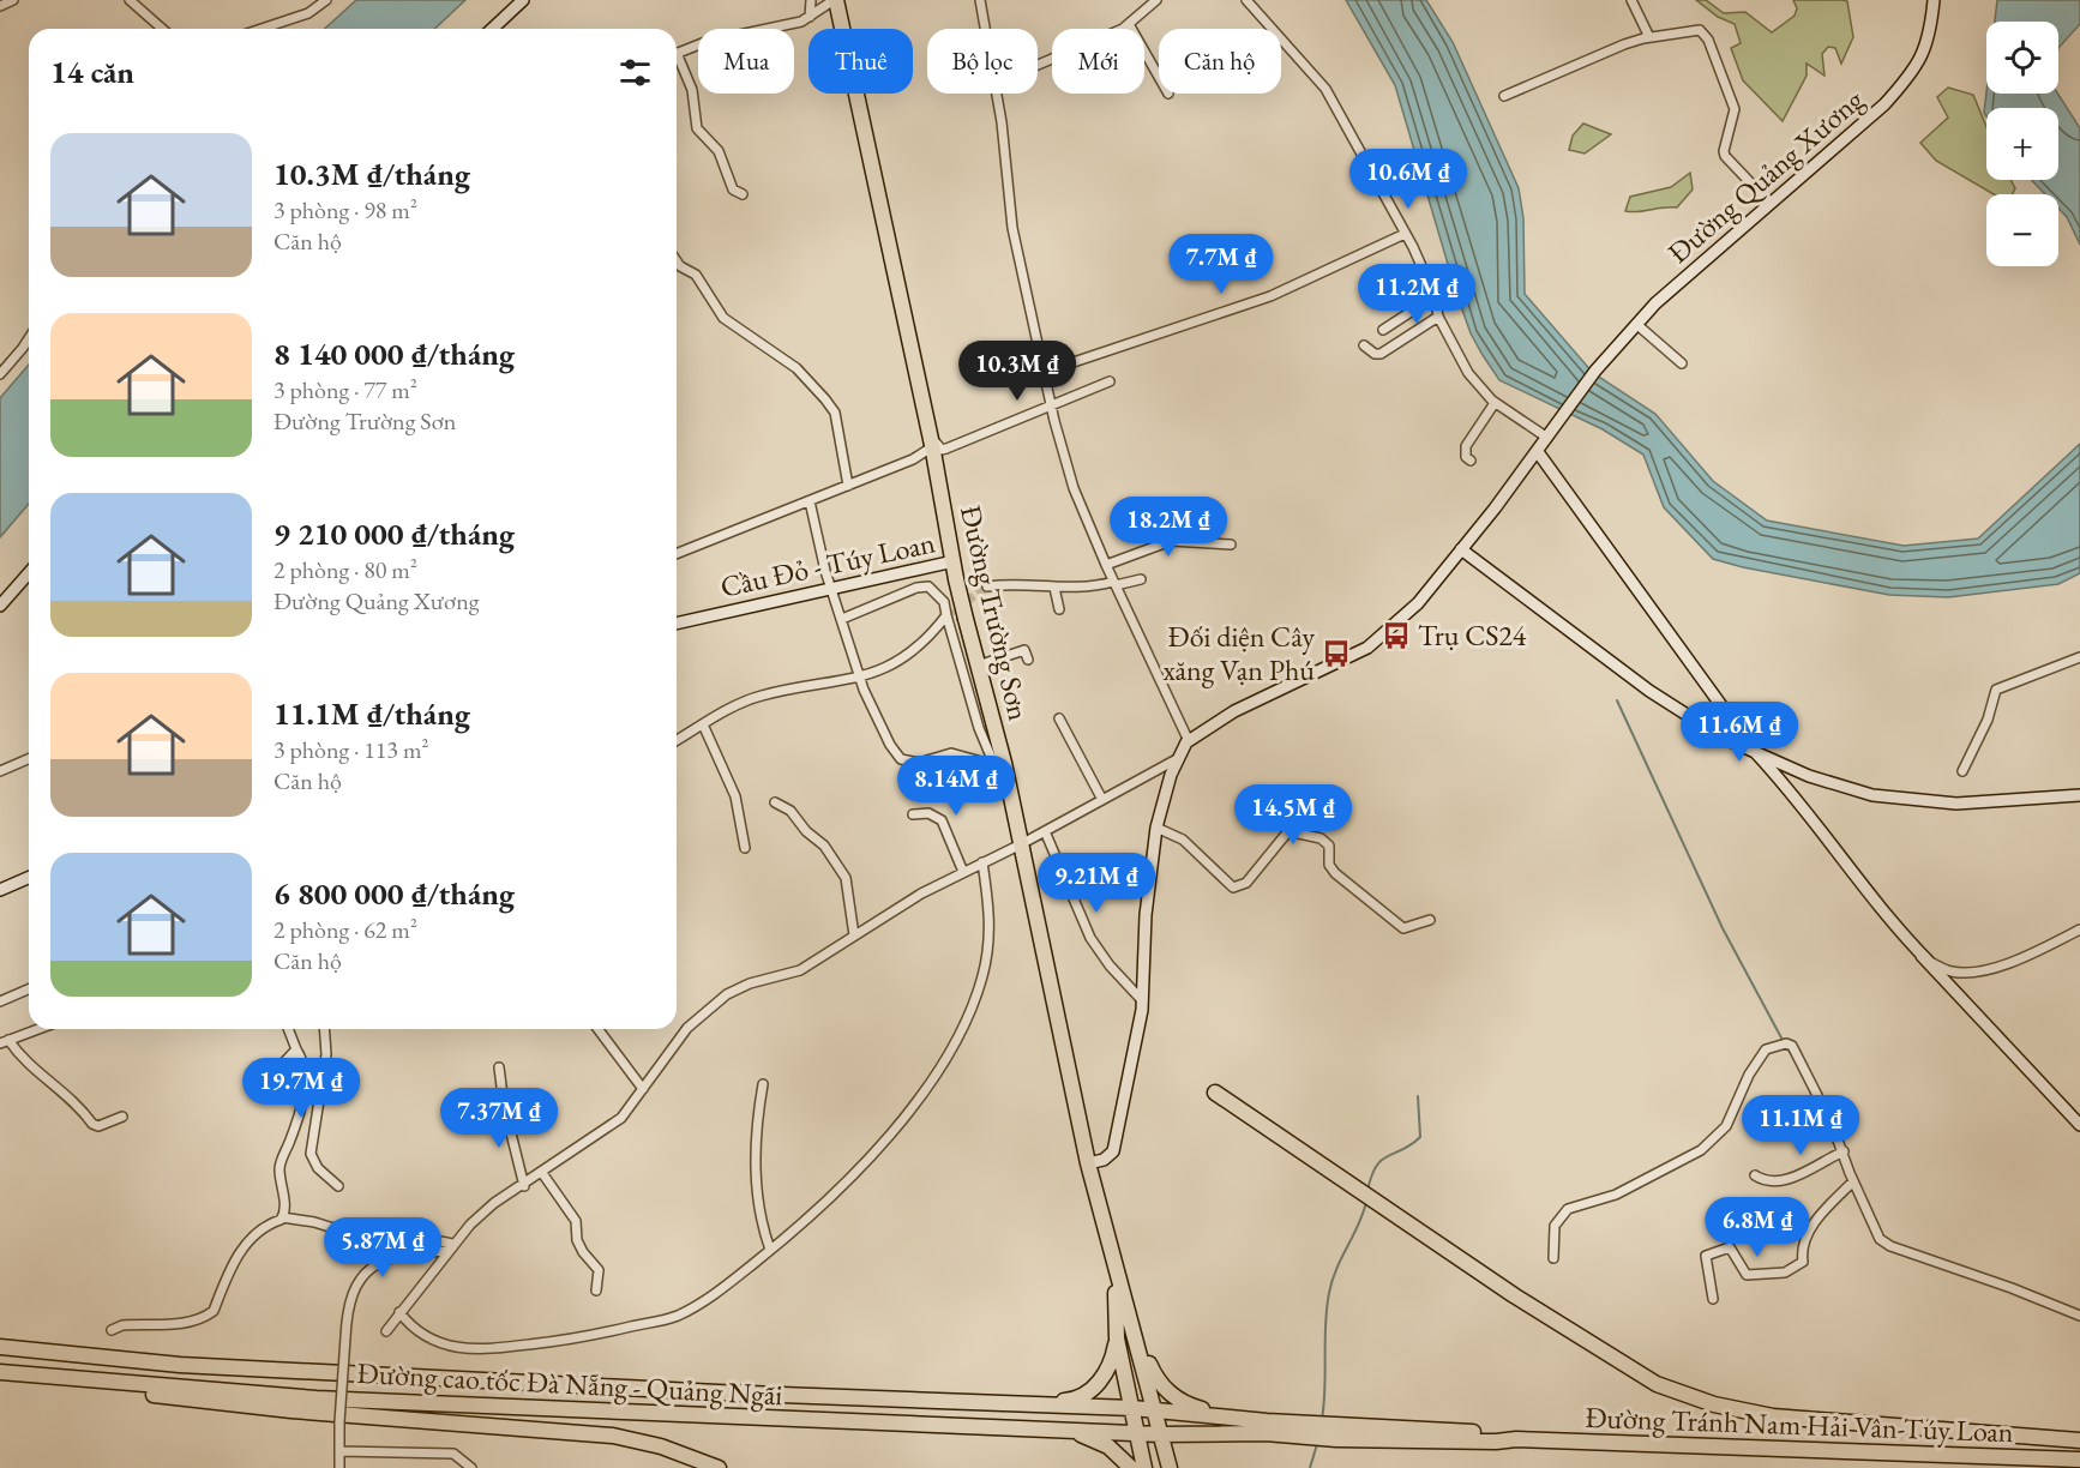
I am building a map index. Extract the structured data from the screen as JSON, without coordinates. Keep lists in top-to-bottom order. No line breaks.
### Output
{"streets":{"highway":["Đường Trường Sơn","Đường cao tốc Đà Nẵng - Quảng Ngãi","Đường Tránh Nam Hải Vân-Túy Loan"],"street":["Đường Quảng Xương","Cầu Đỏ - Túy Loan"]},"crossings":[["Cầu Đỏ - Túy Loan","Đường Trường Sơn"],["Đường Trường Sơn","Đường cao tốc Đà Nẵng - Quảng Ngãi"],["Đường Trường Sơn","Đường Tránh Nam Hải Vân-Túy Loan"],["Đường cao tốc Đà Nẵng - Quảng Ngãi","Đường Tránh Nam Hải Vân-Túy Loan"]],"places":{"bus stop":["Trụ CS24","Đối diện Cây xăng Vạn Phú"]},"page":{"map_buttons":["+","−"],"chip":["Mua","Thuê","Bộ lọc","Mới","Căn hộ"],"heading":"14 căn","list":[{"name":"10.3M ₫/tháng","note":"3 phòng · 98 m² · Căn hộ"},{"name":"8 140 000 ₫/tháng","note":"3 phòng · 77 m² · Đường Trường Sơn"},{"name":"9 210 000 ₫/tháng","note":"2 phòng · 80 m² · Đường Quảng Xương"},{"name":"11.1M ₫/tháng","note":"3 phòng · 113 m² · Căn hộ"},{"name":"6 800 000 ₫/tháng","note":"2 phòng · 62 m² · Căn hộ"}],"price":["10.6M ₫","7.7M ₫","11.2M ₫","10.3M ₫","18.2M ₫","11.6M ₫","8.14M ₫","14.5M ₫","9.21M ₫","19.7M ₫","7.37M ₫","11.1M ₫","6.8M ₫","5.87M ₫"]}}
